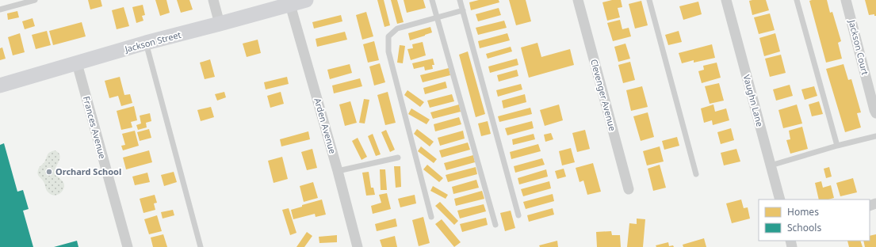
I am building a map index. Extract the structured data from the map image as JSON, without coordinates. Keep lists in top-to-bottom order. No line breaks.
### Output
{"streets":{"street":["Jackson Street","Jackson Court","Clevenger Avenue","Vaughn Lane","Arden Avenue","Frances Avenue"]},"crossings":[["Jackson Street","Arden Avenue"],["Jackson Street","Frances Avenue"]],"places":["Orchard School"],"legend":["Homes","Schools"]}
